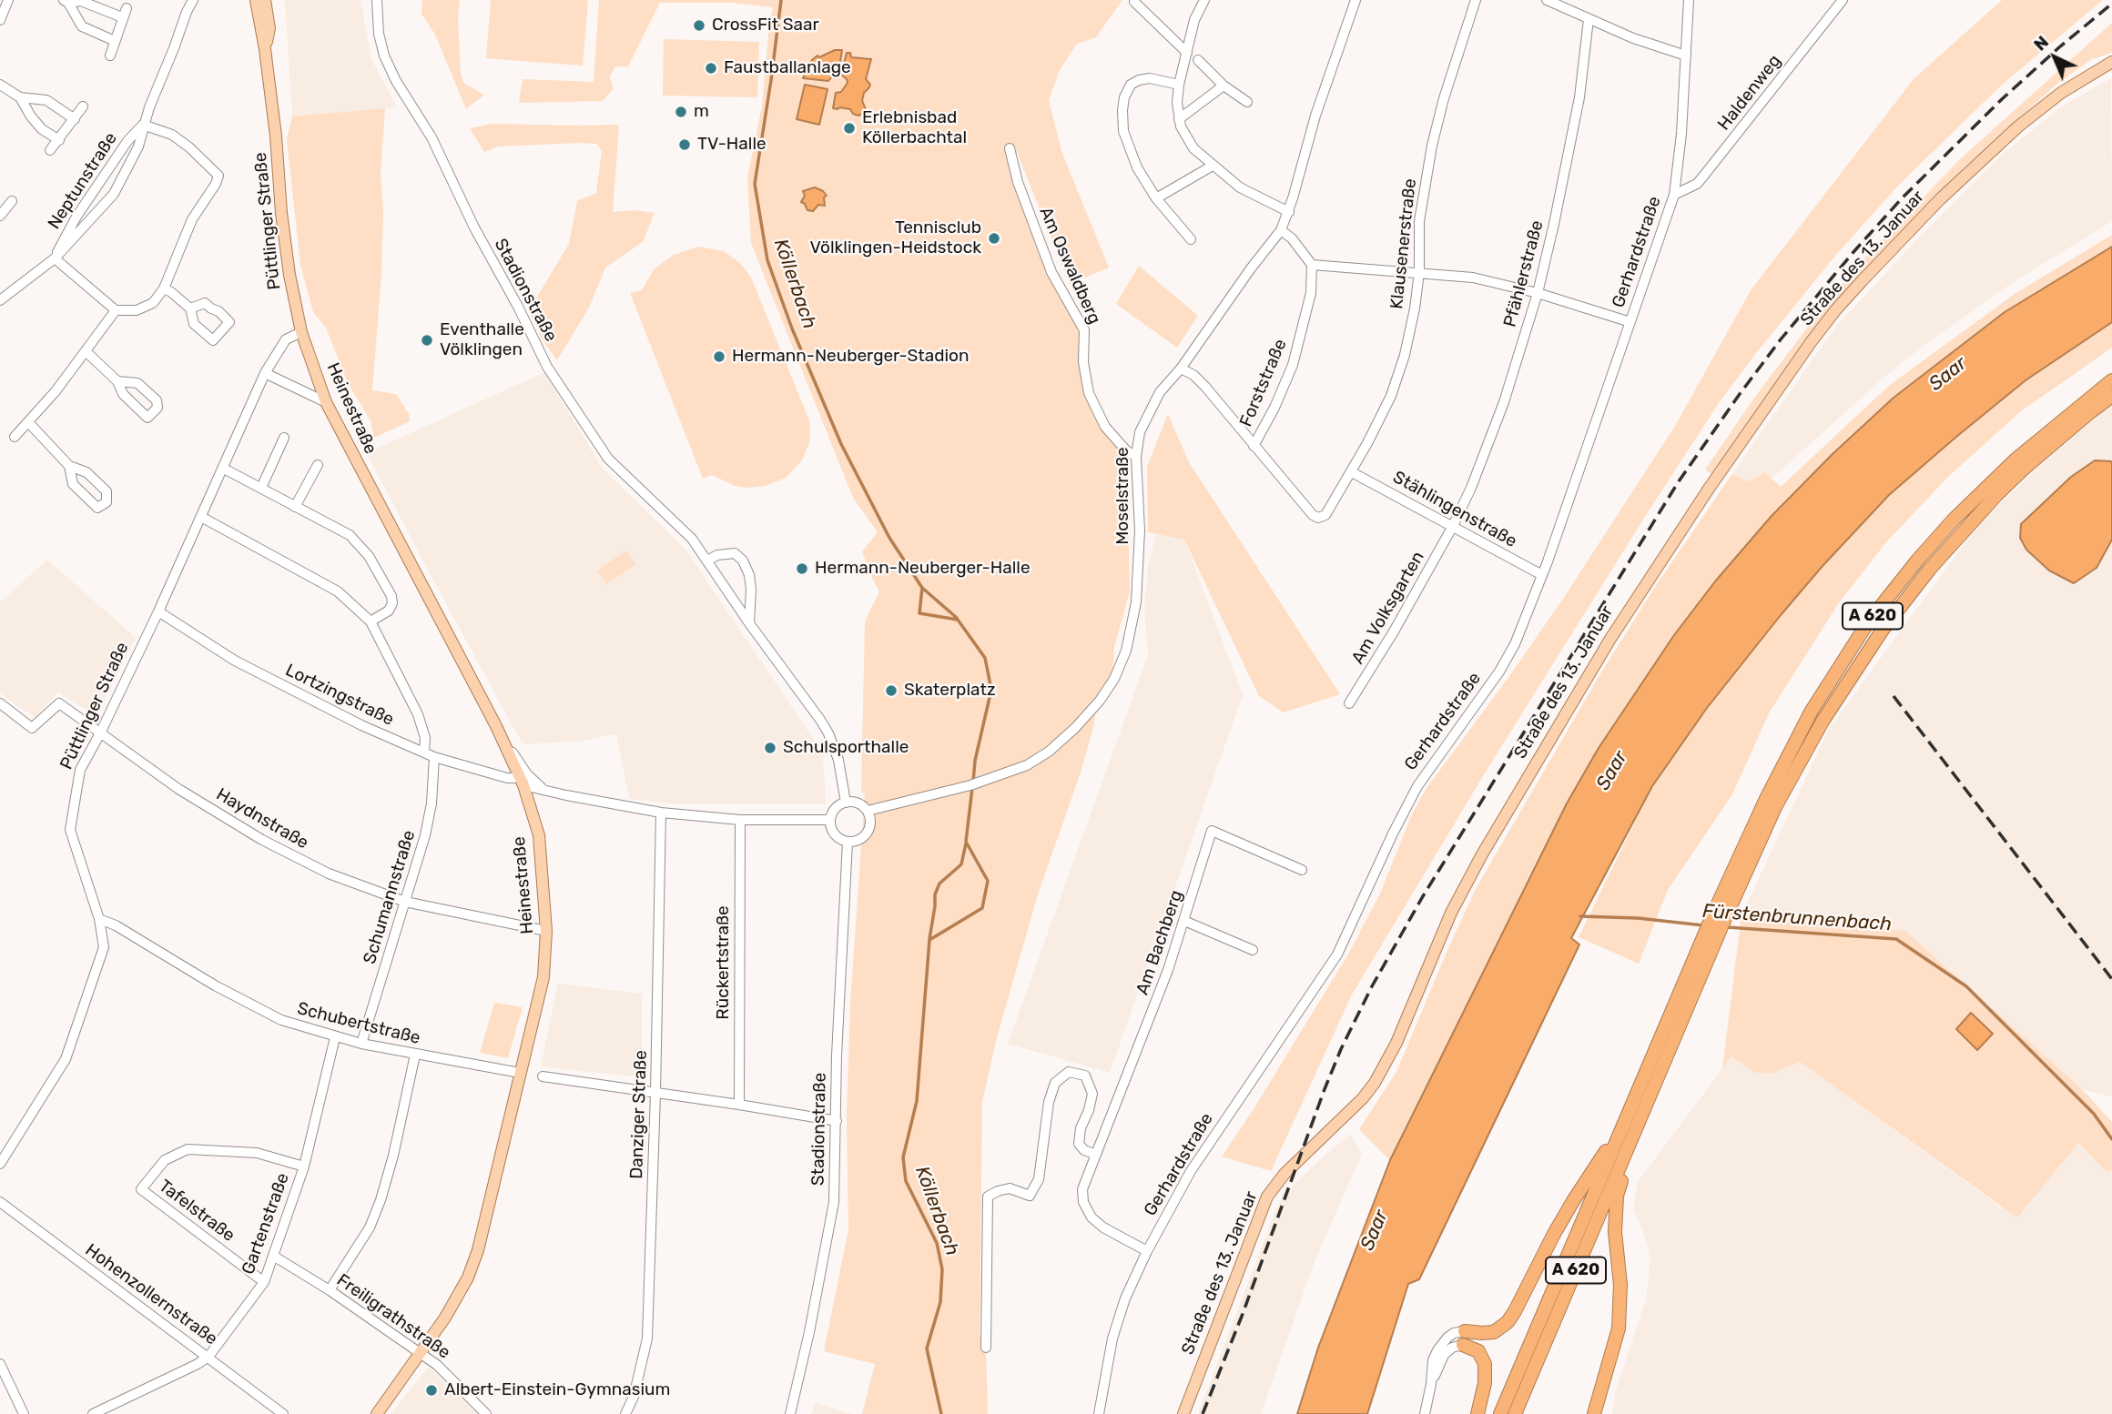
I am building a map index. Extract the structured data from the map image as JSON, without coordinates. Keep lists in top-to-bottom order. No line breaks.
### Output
{"streets":{"highway":["A 620"],"main road":["Püttlinger Straße","Straße des 13. Januar","Heinestraße"],"street":["Haldenweg","Neptunstraße","Klausenerstraße","Gerhardstraße","Am Oswaldberg","Pfählerstraße","Stadionstraße","Forststraße","Moselstraße","Stählingenstraße","Am Volksgarten","Lortzingstraße","Haydnstraße","Schumannstraße","Am Bachberg","Rückertstraße","Schubertstraße","Danziger Straße","Tafelstraße","Gartenstraße","Hohenzollernstraße","Freiligrathstraße"]},"crossings":[["Haldenweg","Gerhardstraße"],["Püttlinger Straße","Heinestraße"],["Püttlinger Straße","Lortzingstraße"],["Püttlinger Straße","Haydnstraße"],["Püttlinger Straße","Schubertstraße"],["Klausenerstraße","Forststraße"],["Klausenerstraße","Stählingenstraße"],["Gerhardstraße","Stählingenstraße"],["Gerhardstraße","Am Bachberg"],["Am Oswaldberg","Moselstraße"],["Pfählerstraße","Stählingenstraße"],["Pfählerstraße","Am Volksgarten"],["Stadionstraße","Moselstraße"],["Stadionstraße","Lortzingstraße"],["Heinestraße","Lortzingstraße"],["Heinestraße","Haydnstraße"],["Heinestraße","Schubertstraße"],["Heinestraße","Freiligrathstraße"],["Moselstraße","Lortzingstraße"],["Stählingenstraße","Am Volksgarten"],["Lortzingstraße","Schumannstraße"],["Lortzingstraße","Rückertstraße"],["Lortzingstraße","Danziger Straße"],["Haydnstraße","Schumannstraße"],["Schumannstraße","Schubertstraße"],["Schubertstraße","Gartenstraße"],["Tafelstraße","Gartenstraße"],["Gartenstraße","Hohenzollernstraße"],["Gartenstraße","Freiligrathstraße"]],"water":["Köllerbach","Saar","Fürstenbrunnenbach"],"places":["CrossFit Saar","Faustballanlage","m","Erlebnisbad Köllerbachtal","TV-Halle","Tennisclub Völklingen-Heidstock","Eventhalle Völklingen","Hermann-Neuberger-Stadion","Hermann-Neuberger-Halle","Skaterplatz","Schulsporthalle","Albert-Einstein-Gymnasium"],"north":"top left"}
